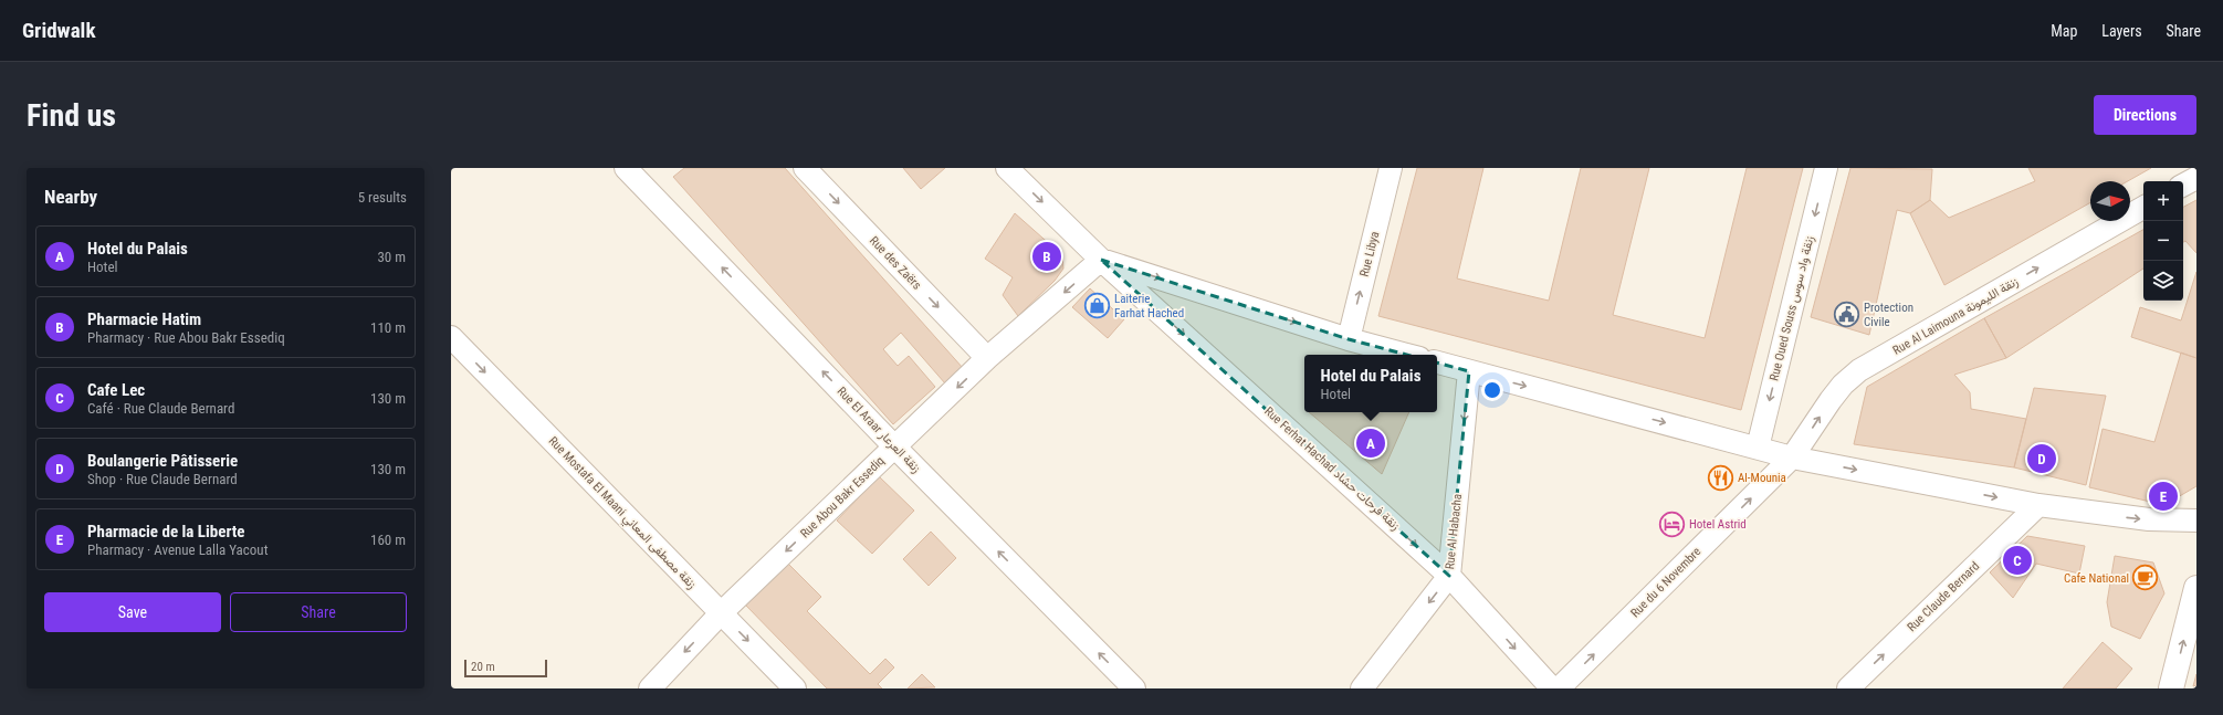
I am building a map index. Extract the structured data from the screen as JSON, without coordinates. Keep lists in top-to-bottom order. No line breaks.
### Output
{"streets":{"street":["Rue Libya","Rue des Zaërs","Rue Oued Souss زنقة واد سوس","Rue Al Laimouna زنقة الليمونة","Rue El Araar زنقة العرعار","Rue Ferhat Hachad زنقة فرحات حشاد","Rue Abou Bakr Essediq","Rue Mostafa El Maani زنقة مصطفى المعاني","Rue Al Habacha","Rue du 6 Novembre","Rue Claude Bernard"]},"crossings":[["Rue des Zaërs","Rue Abou Bakr Essediq"],["Rue Al Laimouna زنقة الليمونة","Rue du 6 Novembre"],["Rue El Araar زنقة العرعار","Rue Abou Bakr Essediq"],["Rue Ferhat Hachad زنقة فرحات حشاد","Rue Abou Bakr Essediq"],["Rue Ferhat Hachad زنقة فرحات حشاد","Rue Al Habacha"],["Rue Abou Bakr Essediq","Rue Mostafa El Maani زنقة مصطفى المعاني"]],"one_way":["Rue Libya","Rue des Zaërs","Rue Oued Souss زنقة واد سوس","Rue Al Laimouna زنقة الليمونة","Rue El Araar زنقة العرعار","Rue Ferhat Hachad زنقة فرحات حشاد","Rue Abou Bakr Essediq","Rue Mostafa El Maani زنقة مصطفى المعاني","Rue Al Habacha","Rue du 6 Novembre","Rue Claude Bernard"],"places":{"shop":["Laiterie Farhat Hached"],"public building":["Protection Civile"],"restaurant":["Al-Mounia"],"hotel":["Hotel Astrid"],"cafe":["Cafe National"]},"scale_bar":"20 m","north":"right","page":{"header":"Gridwalk","nav":["Map","Layers","Share"],"buttons":["Directions",["Save","Share"]],"title":"Find us","heading":["Nearby","5 results"],"map_buttons":["+","−"],"list":[{"mark":"A","name":"Hotel du Palais","note":"Hotel","value":"30 m"},{"mark":"B","name":"Pharmacie Hatim","note":"Pharmacy · Rue Abou Bakr Essediq","value":"110 m"},{"mark":"C","name":"Cafe Lec","note":"Café · Rue Claude Bernard","value":"130 m"},{"mark":"D","name":"Boulangerie Pâtisserie","note":"Shop · Rue Claude Bernard","value":"130 m"},{"mark":"E","name":"Pharmacie de la Liberte","note":"Pharmacy · Avenue Lalla Yacout","value":"160 m"}],"pins":["B","A","D","E","C"],"popup":["Hotel du Palais","Hotel"],"scale":"20 m"}}
